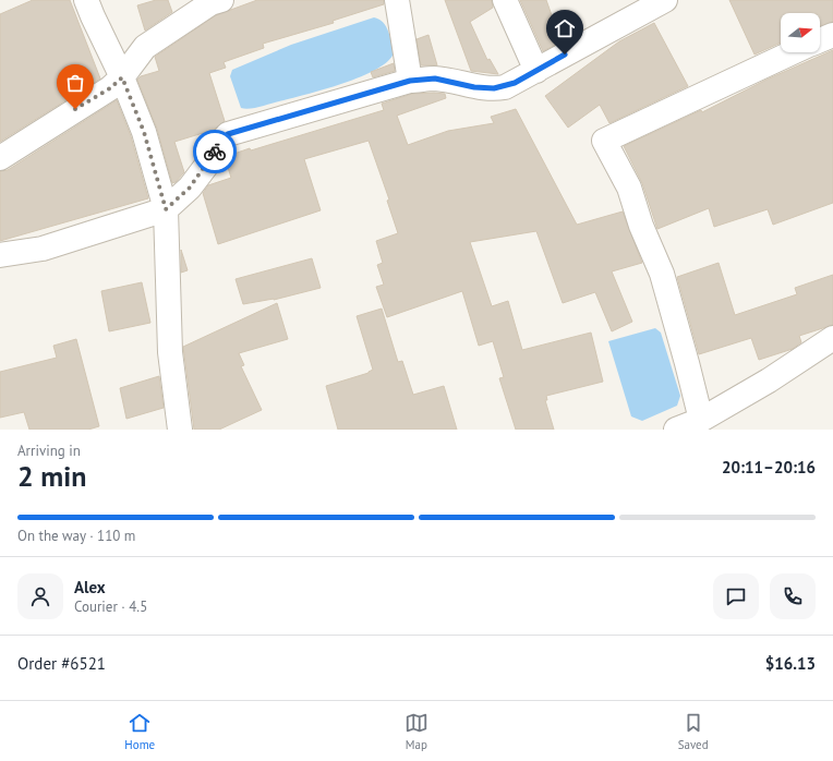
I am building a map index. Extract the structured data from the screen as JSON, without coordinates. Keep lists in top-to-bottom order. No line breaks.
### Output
{"north":"right","page":{"heading":["2 min","Arriving in","20:11–20:16"],"panel":["Alex","Courier · 4.5","Order #6521","$16.13"],"bar":"On the way · 110 m","tabs":["Home","Map","Saved"]}}
